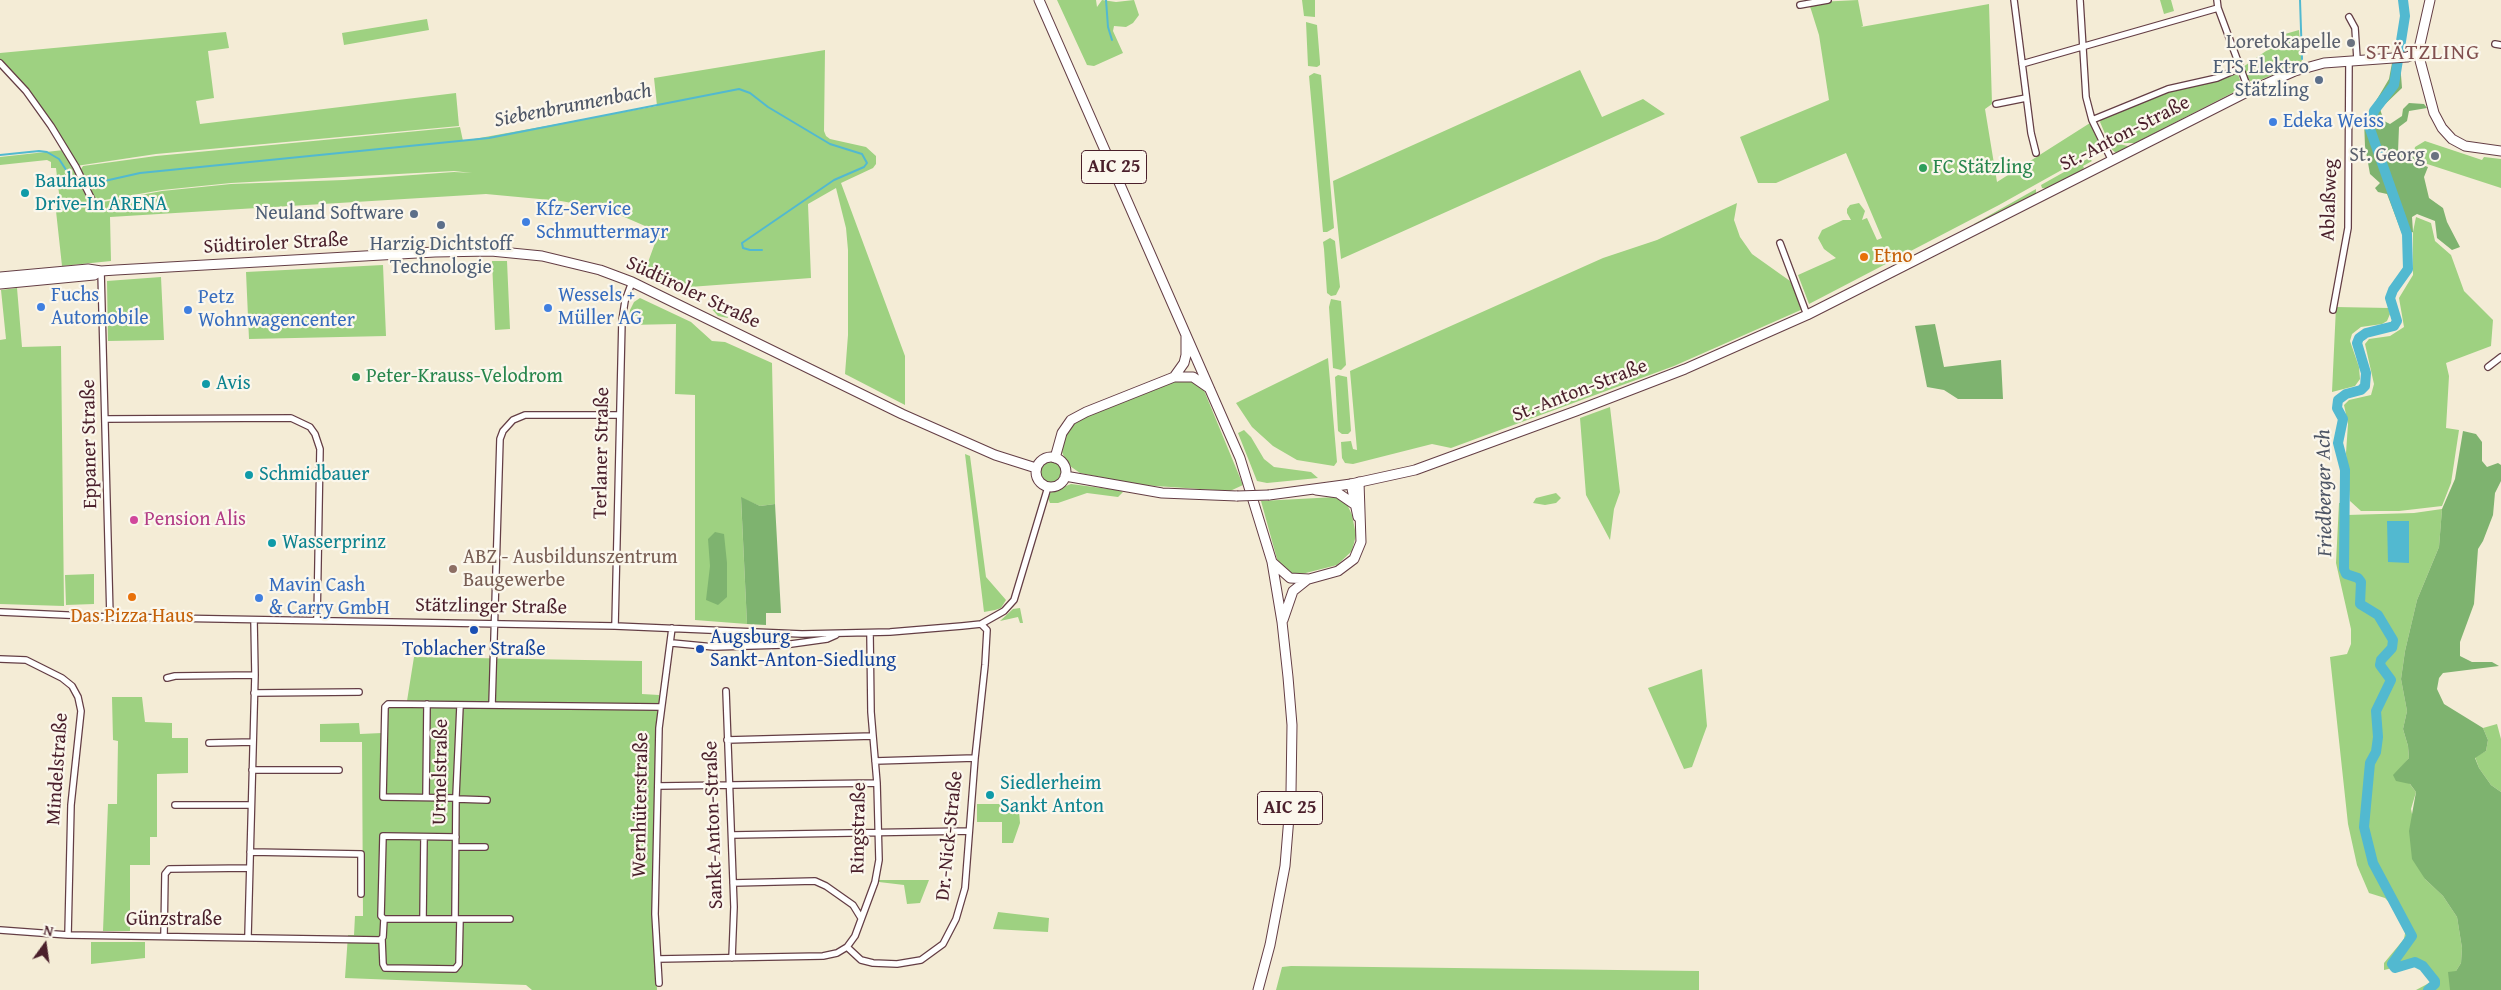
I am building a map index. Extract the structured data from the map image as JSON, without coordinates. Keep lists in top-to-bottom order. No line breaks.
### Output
{"streets":{"main road":["St.-Anton-Straße","AIC 25","Südtiroler Straße"],"street":["Ablaßweg","Eppaner Straße","Terlaner Straße","Stätzlinger Straße","Mindelstraße","Urmelstraße","Wernhüterstraße","Sankt-Anton-Straße","Ringstraße","Dr.-Nick-Straße","Günzstraße"]},"crossings":[["St.-Anton-Straße","Ablaßweg"],["Südtiroler Straße","Eppaner Straße"],["Südtiroler Straße","Terlaner Straße"],["Südtiroler Straße","Stätzlinger Straße"],["Eppaner Straße","Stätzlinger Straße"],["Terlaner Straße","Stätzlinger Straße"],["Stätzlinger Straße","Wernhüterstraße"],["Stätzlinger Straße","Ringstraße"],["Stätzlinger Straße","Dr.-Nick-Straße"],["Mindelstraße","Günzstraße"],["Urmelstraße","Wernhüterstraße"],["Urmelstraße","Günzstraße"],["Ringstraße","Dr.-Nick-Straße"]],"districts":["STÄTZLING"],"water":["Siebenbrunnenbach","Friedberger Ach"],"places":["Loretokapelle","ETS Elektro Stätzling","Edeka Weiss","St. Georg","FC Stätzling","Bauhaus Drive-In ARENA","Neuland Software","Kfz-Service Schmuttermayr","Harzig Dichtstoff Technologie","Etno","Fuchs Automobile","Wessels + Müller AG","Petz Wohnwagencenter","Peter-Krauss-Velodrom","Avis","Schmidbauer","Pension Alis","Wasserprinz","ABZ - Ausbildunszentrum Baugewerbe","Das Pizza Haus","Mavin Cash & Carry GmbH","Toblacher Straße","Augsburg Sankt-Anton-Siedlung","Siedlerheim Sankt Anton"],"north":"top"}
